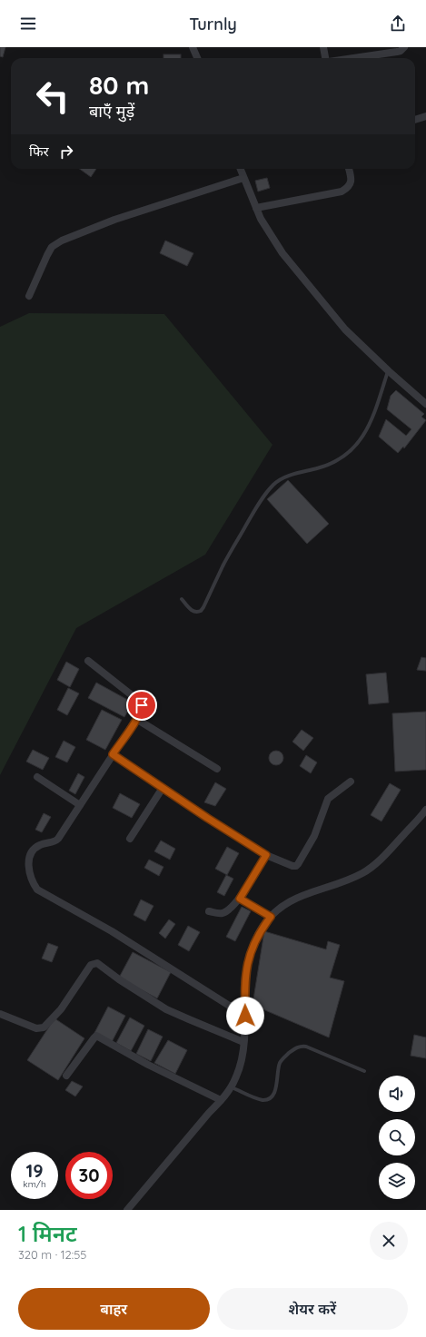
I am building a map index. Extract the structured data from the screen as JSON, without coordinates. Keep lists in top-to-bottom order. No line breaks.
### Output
{"page":{"header":"Turnly","turn":["80 m","बाएँ मुड़ें"],"then":"फिर","speed":"19 km/h","limit":"30","heading":["1 मिनट","320 m · 12:55"],"buttons":["बाहर","शेयर करें"]}}
